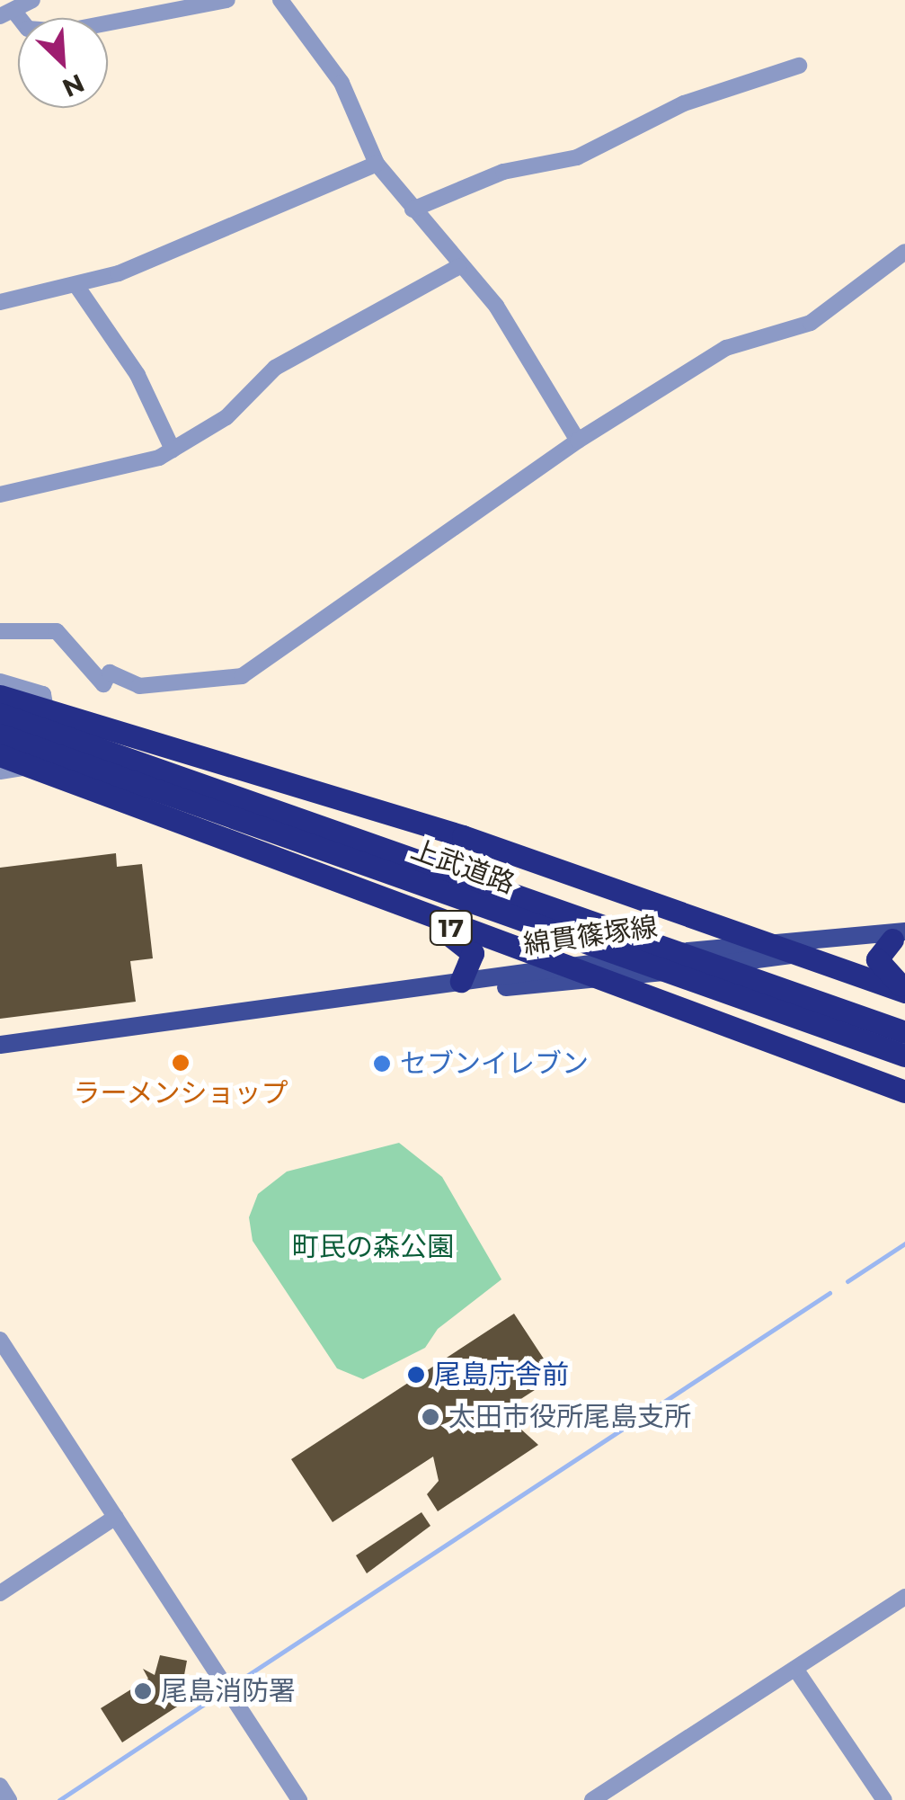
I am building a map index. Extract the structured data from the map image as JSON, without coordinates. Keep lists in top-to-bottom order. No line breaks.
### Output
{"streets":{"highway":["上武道路","17"],"main road":["綿貫篠塚線"]},"crossings":[["17","綿貫篠塚線"]],"parks":["町民の森公園"],"places":["ラーメンショップ","セブンイレブン","尾島庁舎前","太田市役所尾島支所","尾島消防署"],"north":"bottom right"}
